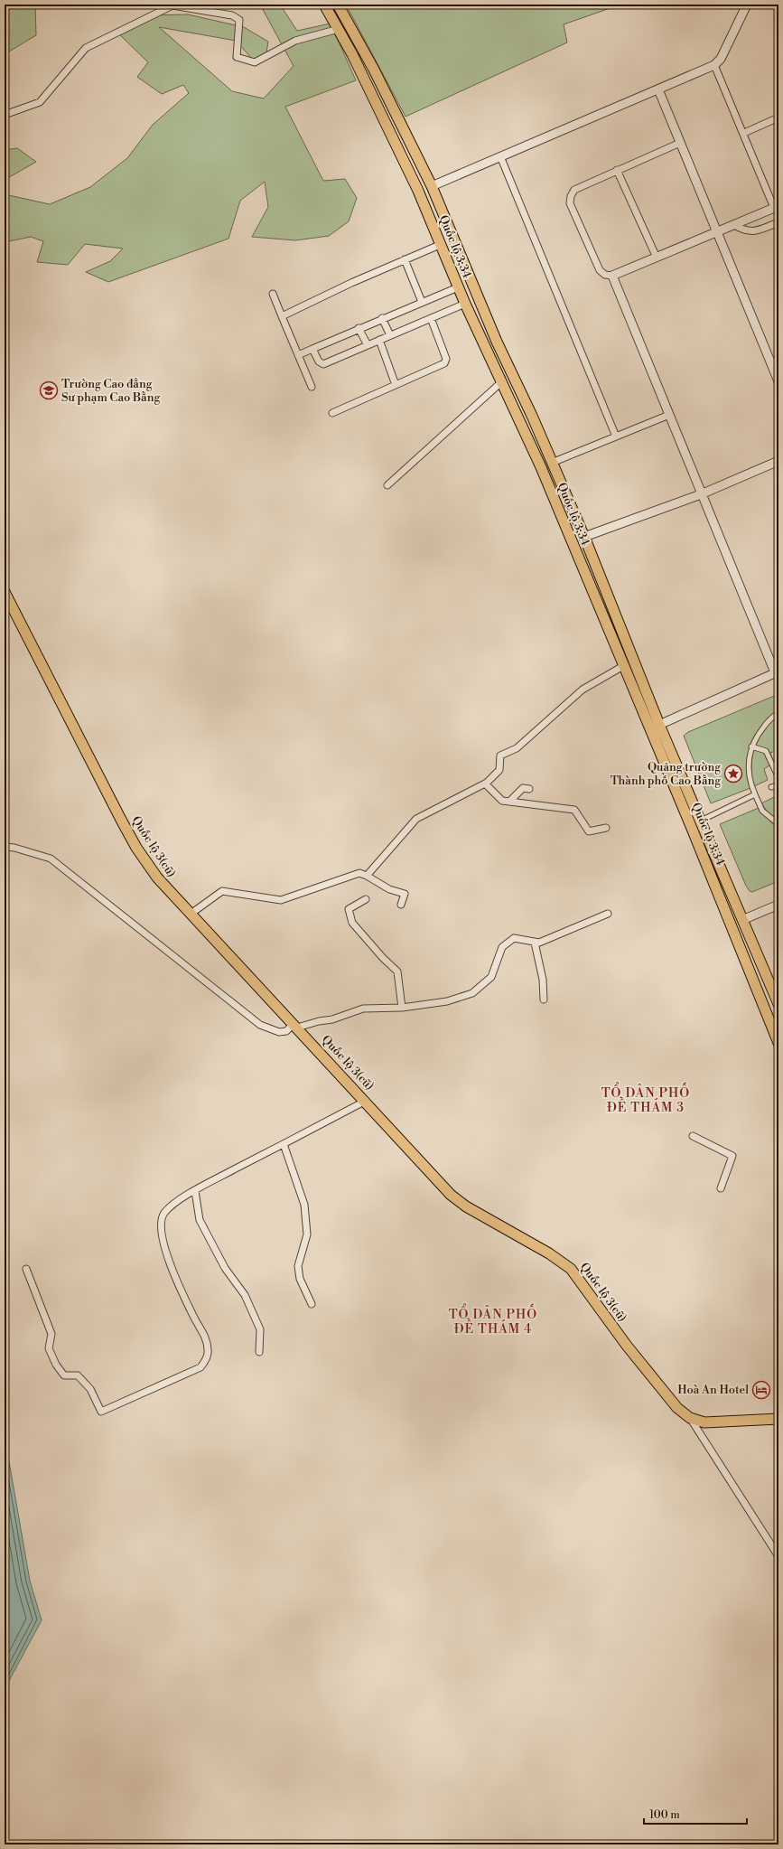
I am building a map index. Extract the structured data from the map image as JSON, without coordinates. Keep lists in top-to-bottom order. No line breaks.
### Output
{"streets":{"main road":["Quốc lộ 3;34","Quốc lộ 3(cũ)"]},"districts":["TỔ DÂN PHỐ ĐỀ THÁM 3","TỔ DÂN PHỐ ĐỀ THÁM 4"],"places":{"school or university":["Trường Cao đẳng Sư phạm Cao Bằng"],"place":["Quảng trường Thành phố Cao Bằng"],"hotel":["Hoà An Hotel"]},"scale_bar":"100 m"}
